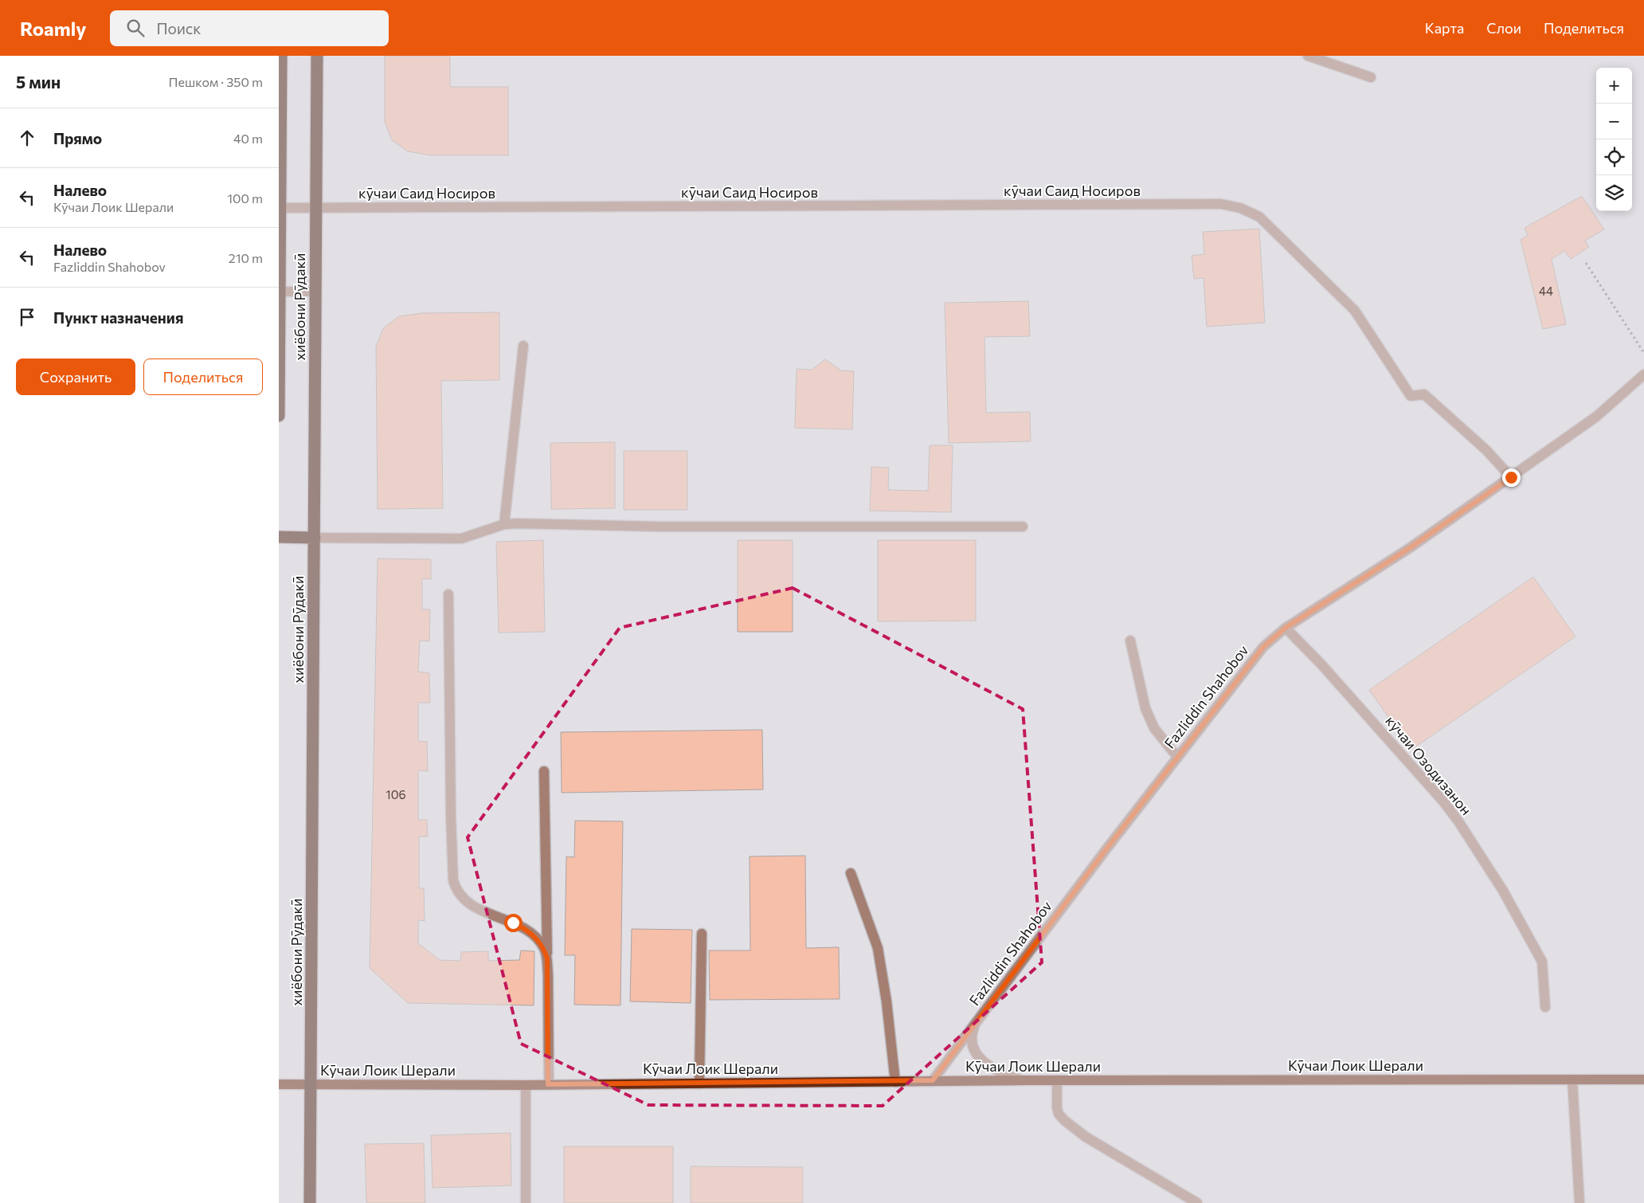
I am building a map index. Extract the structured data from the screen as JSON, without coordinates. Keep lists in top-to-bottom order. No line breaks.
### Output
{"streets":{"highway":["хиёбони Рӯдакӣ"],"main road":["Кӯчаи Лоик Шерали"],"street":["кӯчаи Саид Носиров","Fazliddin Shahobov","кӯчаи Озодизанон"]},"crossings":[["кӯчаи Саид Носиров","хиёбони Рӯдакӣ"],["кӯчаи Саид Носиров","Fazliddin Shahobov"],["хиёбони Рӯдакӣ","Кӯчаи Лоик Шерали"],["Fazliddin Shahobov","кӯчаи Озодизанон"],["Fazliddin Shahobov","Кӯчаи Лоик Шерали"]],"house_numbers":["44","106"],"page":{"header":"Roamly","search":"Поиск","nav":["Карта","Слои","Поделиться"],"heading":["5 мин","Пешком · 350 m"],"map_buttons":["+","−"],"list":[["Прямо","40 m"],["Налево","Кӯчаи Лоик Шерали","100 m"],["Налево","Fazliddin Shahobov","210 m"],"Пункт назначения"],"buttons":["Сохранить","Поделиться"]}}
